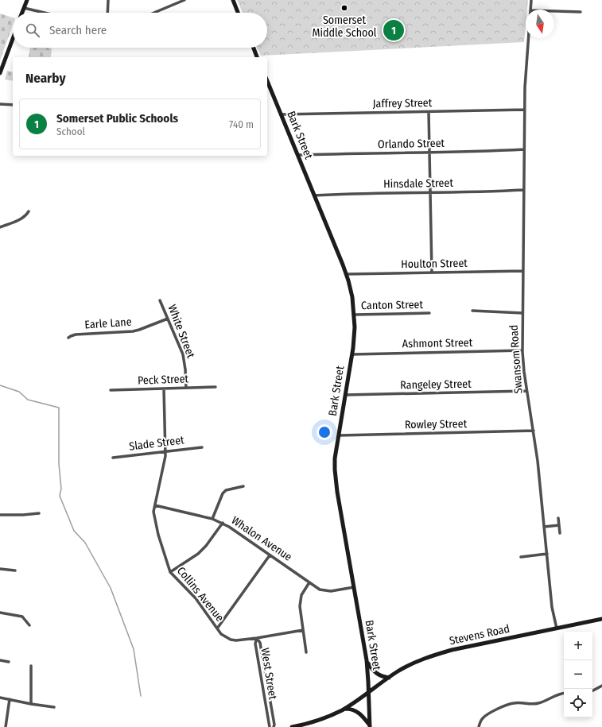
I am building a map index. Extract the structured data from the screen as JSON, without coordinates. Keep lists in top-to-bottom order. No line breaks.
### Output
{"streets":{"main road":["Bark Street","Stevens Road"],"street":["Jaffrey Street","Orlando Street","Hinsdale Street","Houlton Street","Canton Street","Earle Lane","White Street","Ashmont Street","Swansom Road","Peck Street","Rangeley Street","Rowley Street","Slade Street","Whalon Avenue","Collins Avenue","West Street"]},"crossings":[["Jaffrey Street","Bark Street"],["Jaffrey Street","Swansom Road"],["Bark Street","Orlando Street"],["Bark Street","Hinsdale Street"],["Bark Street","Houlton Street"],["Bark Street","Canton Street"],["Bark Street","Ashmont Street"],["Bark Street","Rangeley Street"],["Bark Street","Rowley Street"],["Bark Street","Whalon Avenue"],["Bark Street","Stevens Road"],["Orlando Street","Swansom Road"],["Hinsdale Street","Swansom Road"],["Houlton Street","Swansom Road"],["Earle Lane","White Street"],["White Street","Peck Street"],["Ashmont Street","Swansom Road"],["Swansom Road","Rangeley Street"],["Swansom Road","Rowley Street"],["Swansom Road","Stevens Road"],["Peck Street","Collins Avenue"],["Slade Street","Collins Avenue"],["Whalon Avenue","Collins Avenue"],["Collins Avenue","West Street"]],"places":["Somerset Middle School"],"north":"bottom","page":{"search":"Search here","pins":"1","heading":"Nearby","list":[{"mark":"1","name":"Somerset Public Schools","note":"School","value":"740 m"}],"map_buttons":["+","−"]}}
